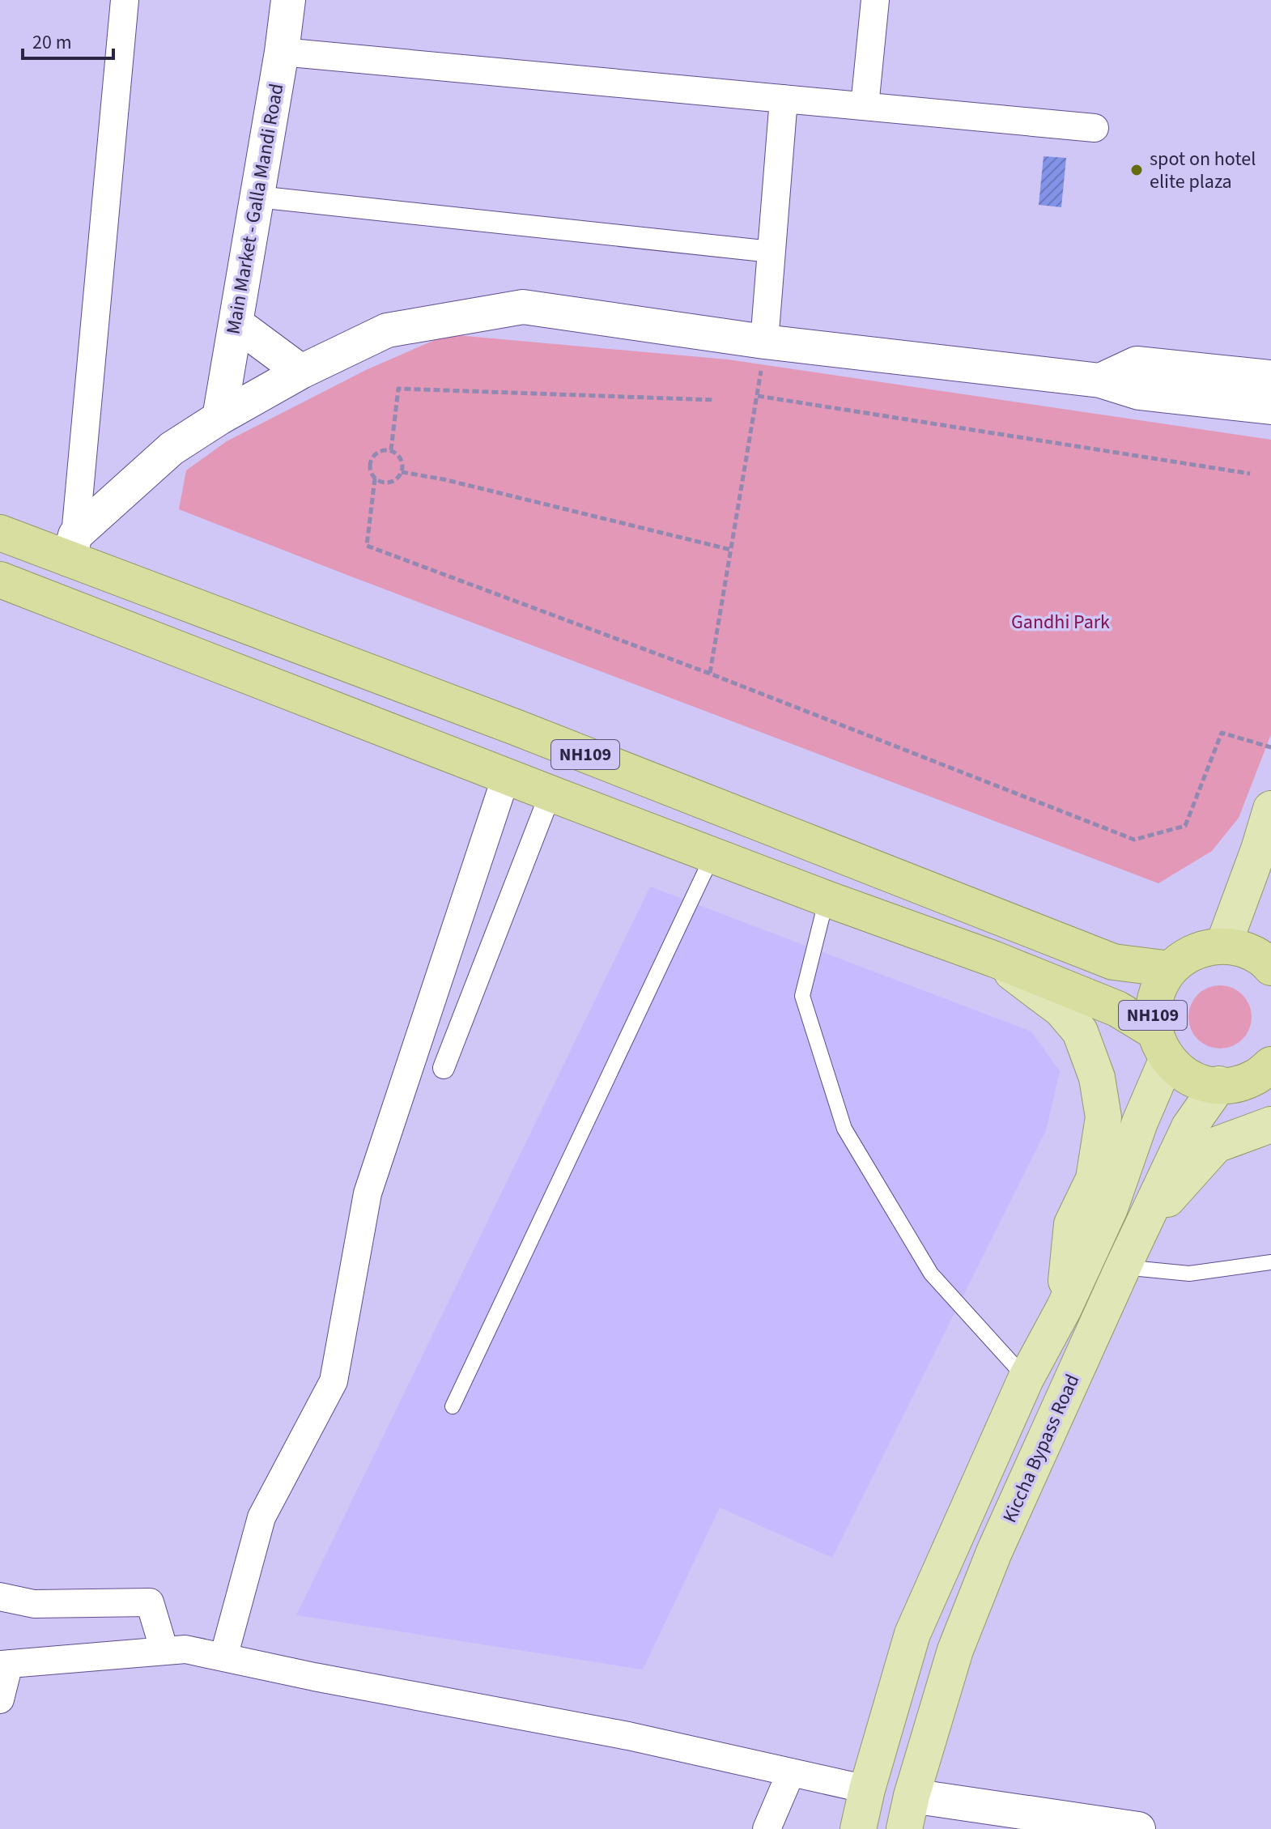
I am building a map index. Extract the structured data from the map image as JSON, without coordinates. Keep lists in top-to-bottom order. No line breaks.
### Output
{"streets":{"highway":["NH109"],"main road":["Kiccha Bypass Road"],"street":["Main Market - Galla Mandi Road"]},"crossings":[["NH109","Kiccha Bypass Road"]],"parks":["Gandhi Park"],"places":["spot on hotel elite plaza"],"scale_bar":"20 m"}
